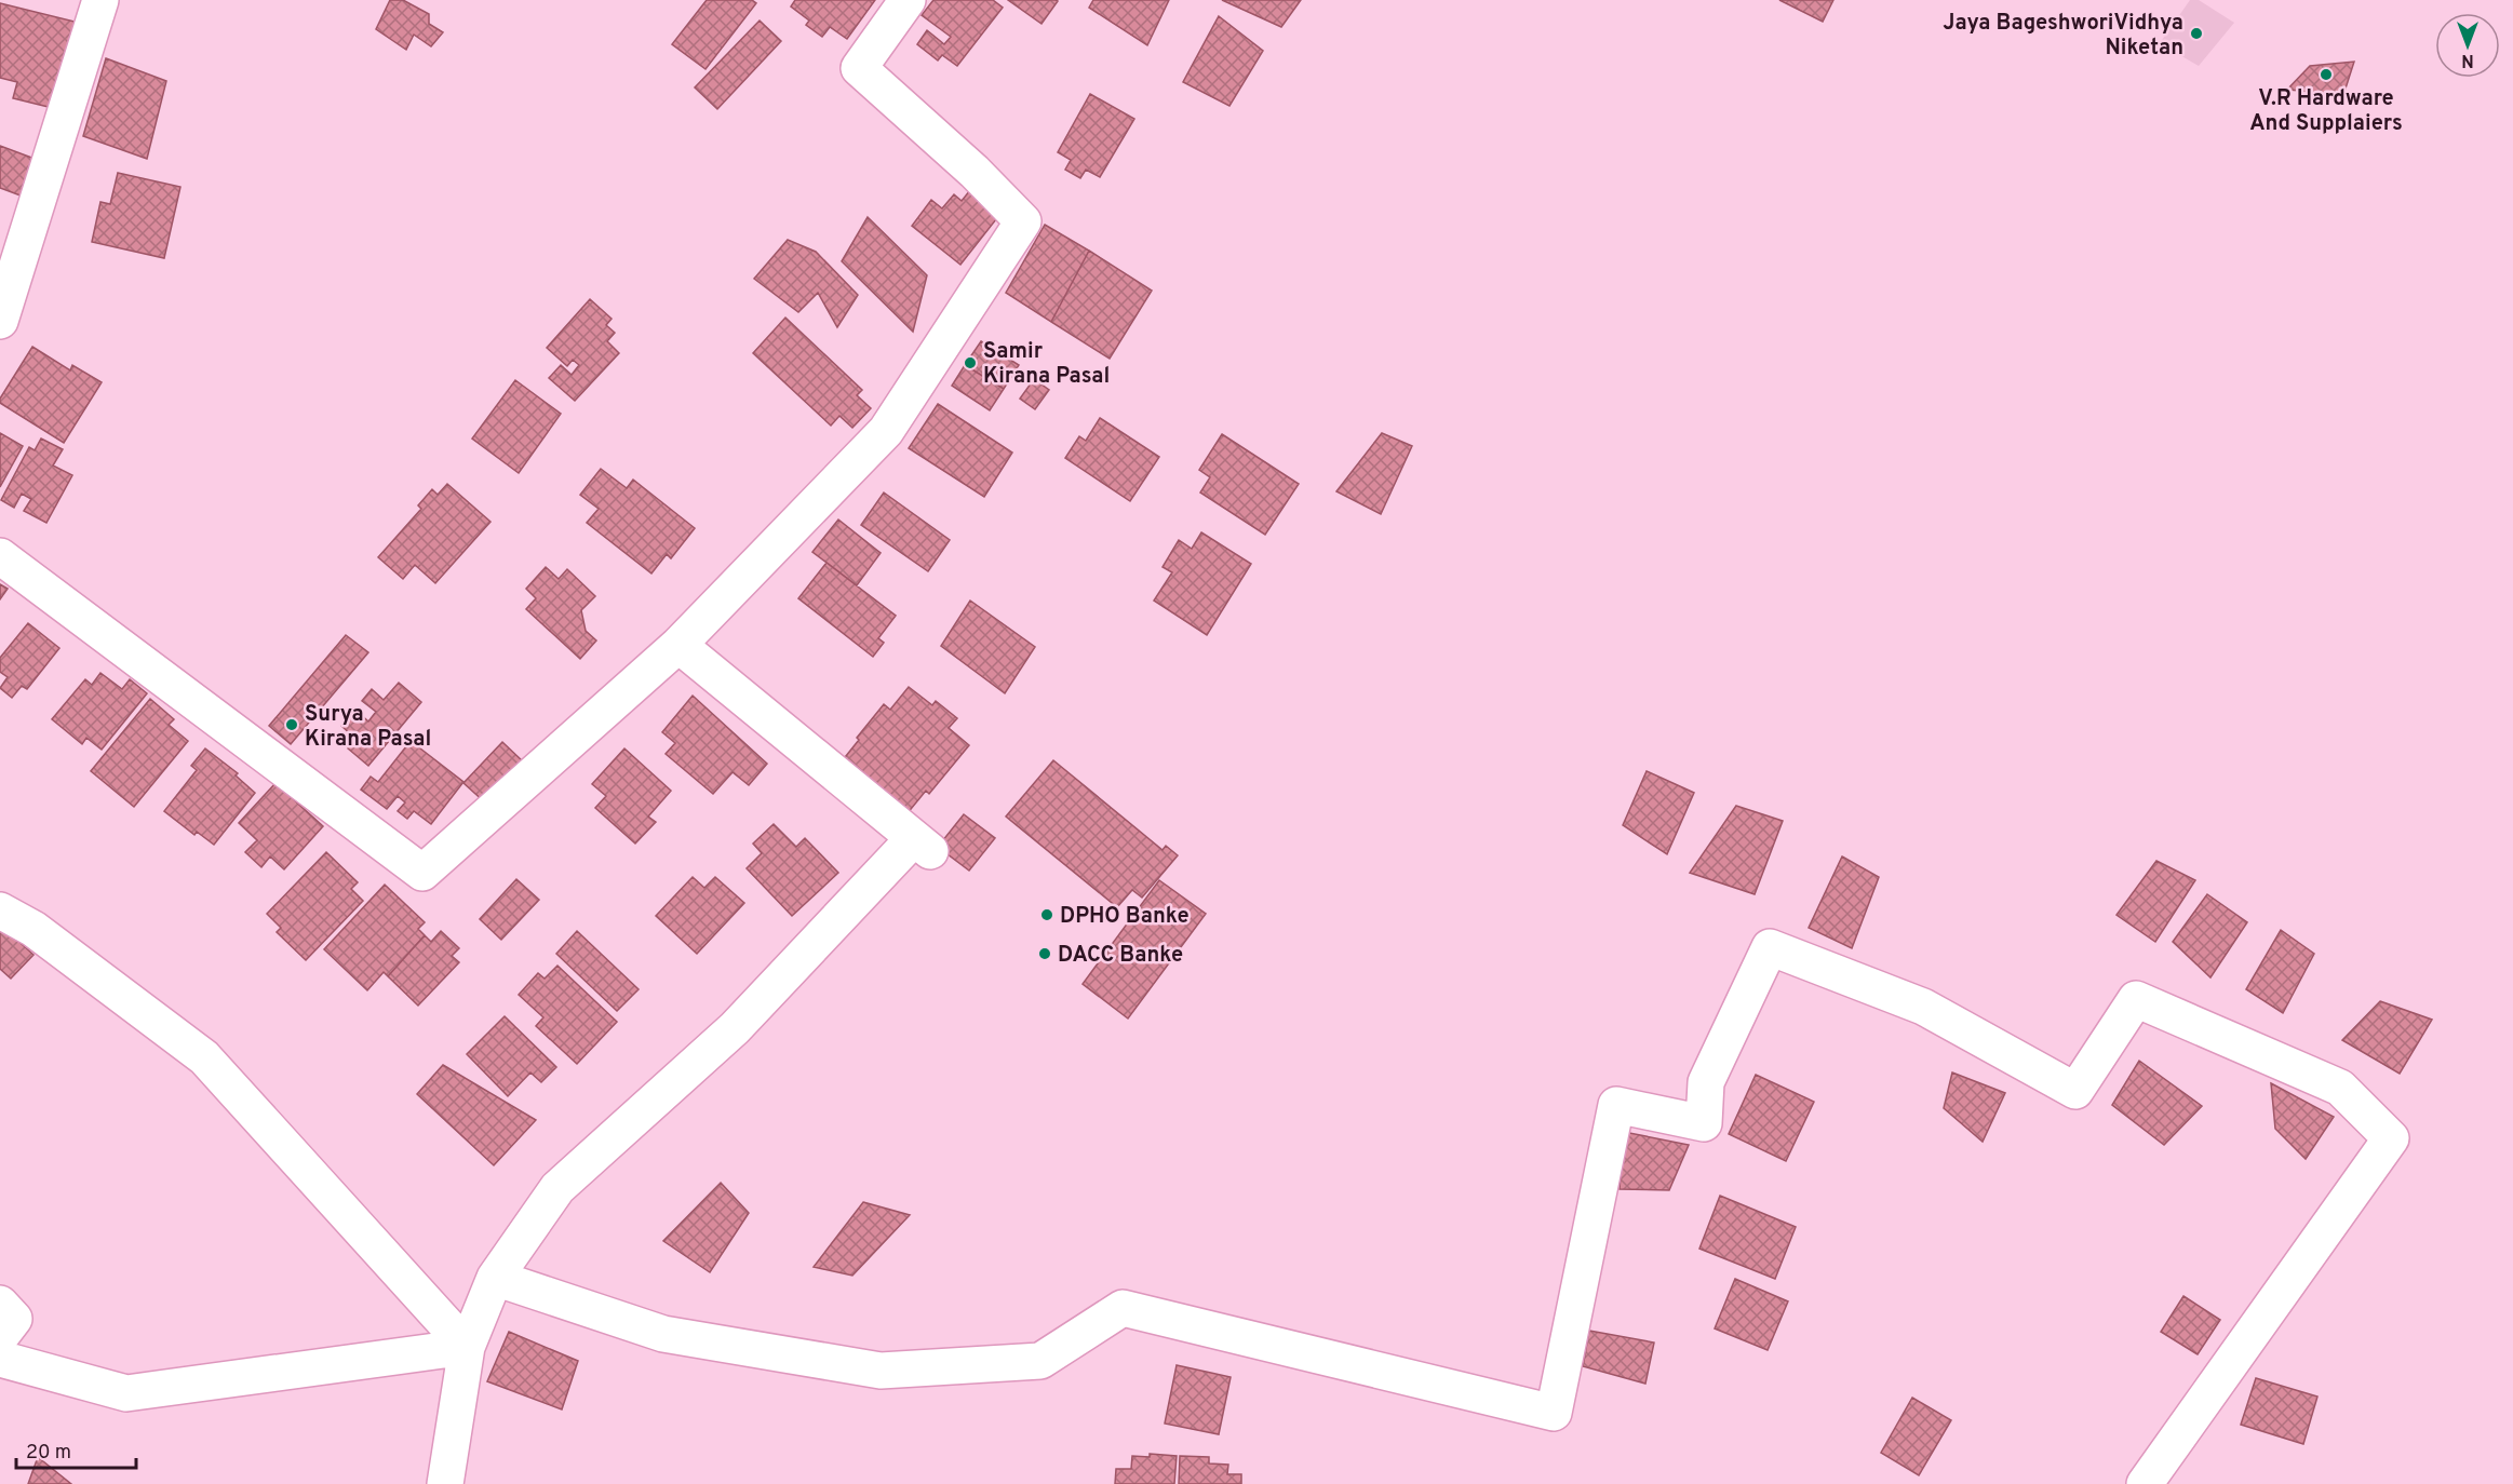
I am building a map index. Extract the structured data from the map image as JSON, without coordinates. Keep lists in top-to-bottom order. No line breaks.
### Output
{"places":["Jaya BageshworiVidhya Niketan","V.R Hardware And Supplaiers","Samir Kirana Pasal","Surya Kirana Pasal","DPHO Banke","DACC Banke"],"scale_bar":"20 m","north":"bottom"}
